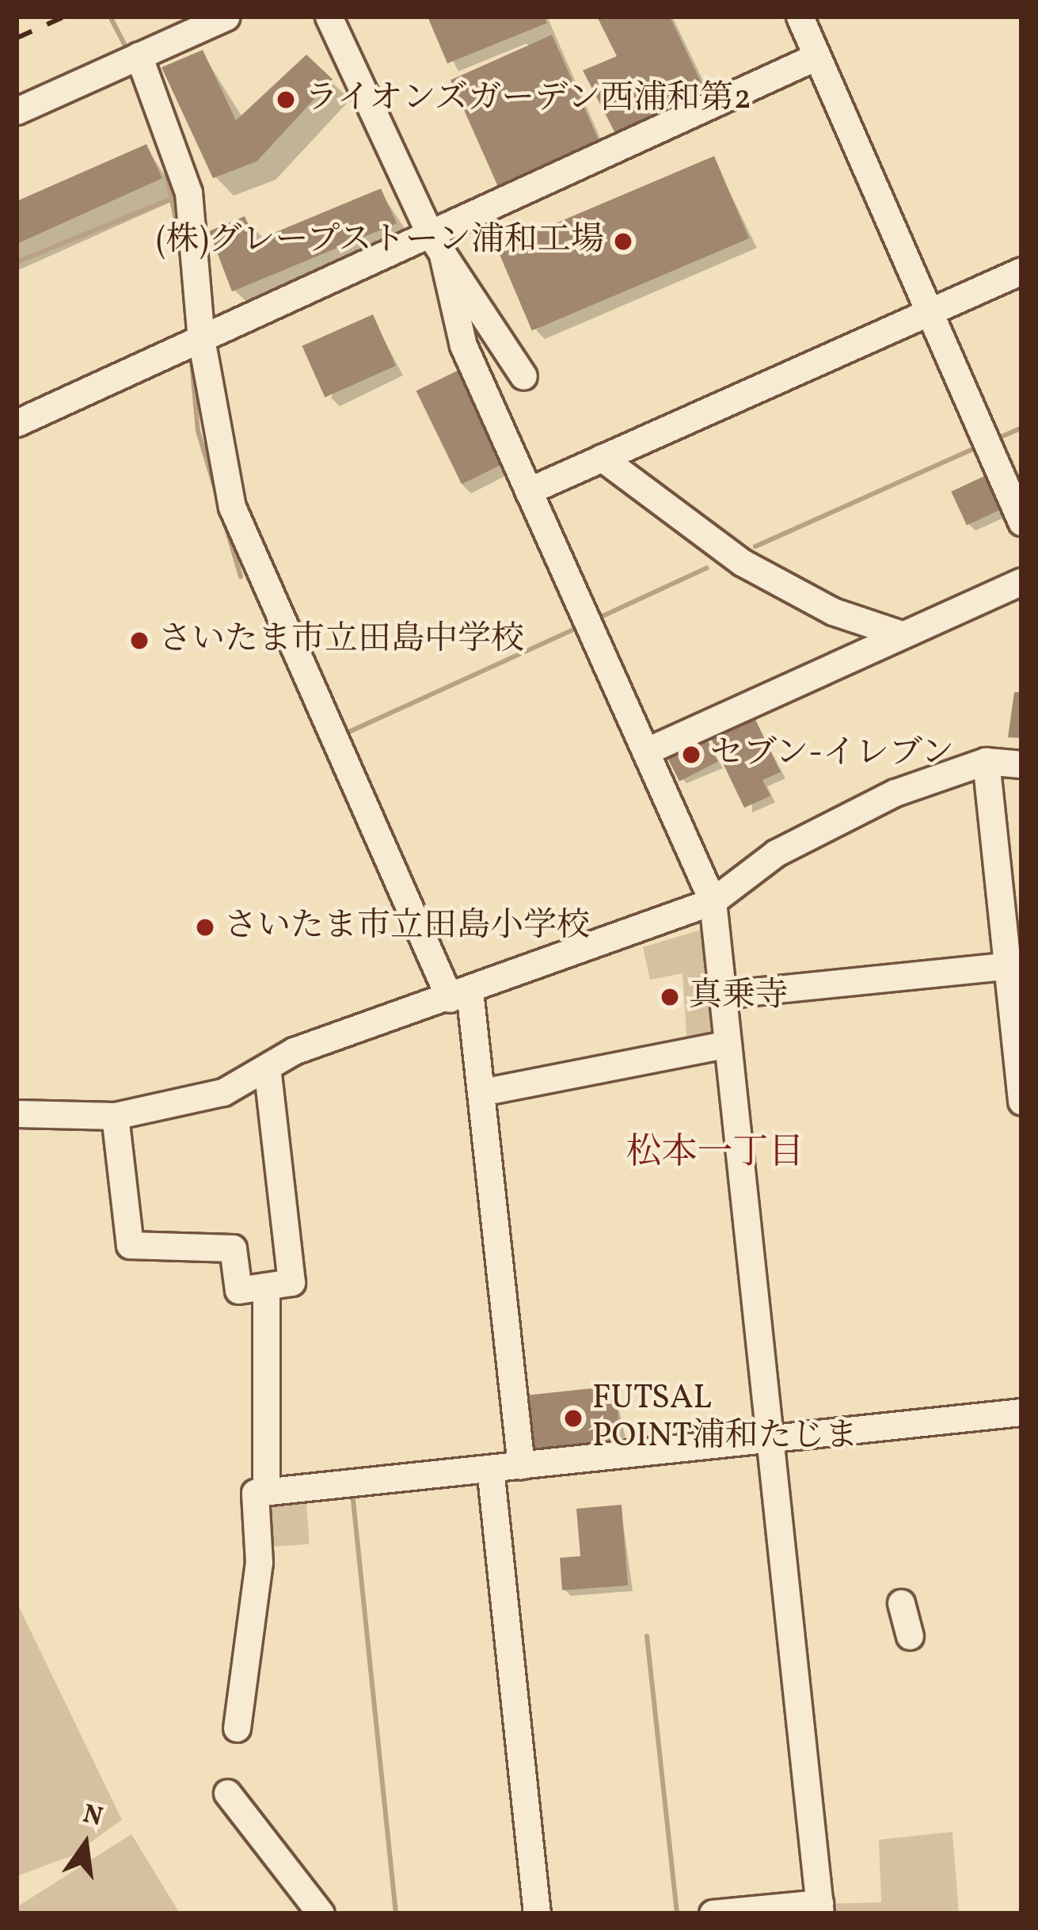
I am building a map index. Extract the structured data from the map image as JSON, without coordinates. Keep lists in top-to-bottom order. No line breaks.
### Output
{"districts":["松本一丁目"],"places":["ライオンズガーデン西浦和第2","(株)グレープストーン浦和工場","さいたま市立田島中学校","セブン-イレブン","さいたま市立田島小学校","真乗寺","FUTSAL POINT浦和たじま"],"north":"top"}
